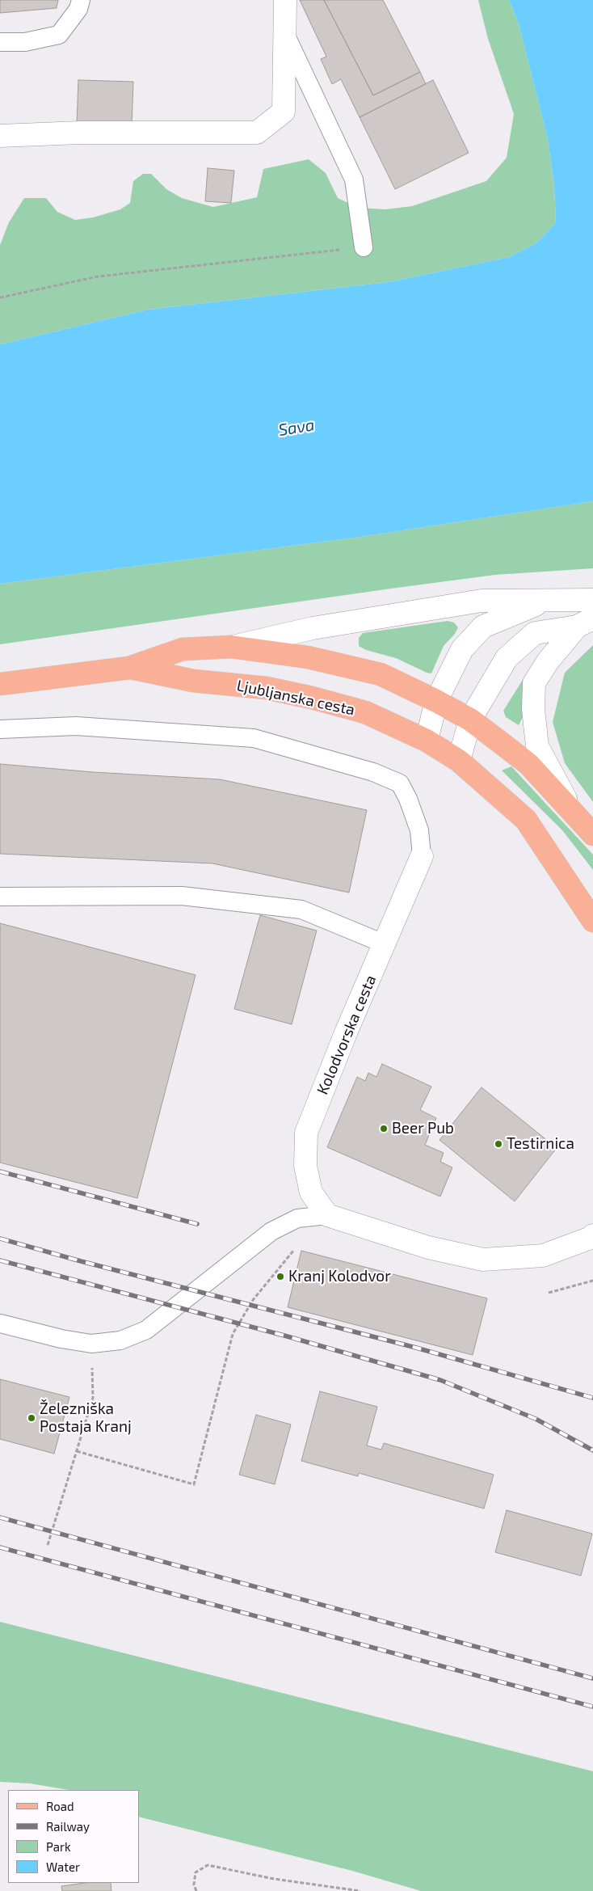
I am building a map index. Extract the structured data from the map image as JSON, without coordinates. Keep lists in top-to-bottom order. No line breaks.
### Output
{"streets":{"main road":["Ljubljanska cesta"],"street":["Kolodvorska cesta"]},"water":["Sava"],"places":["Beer Pub","Testirnica","Kranj Kolodvor","Železniška Postaja Kranj"],"legend":["Road","Railway","Park","Water"]}
